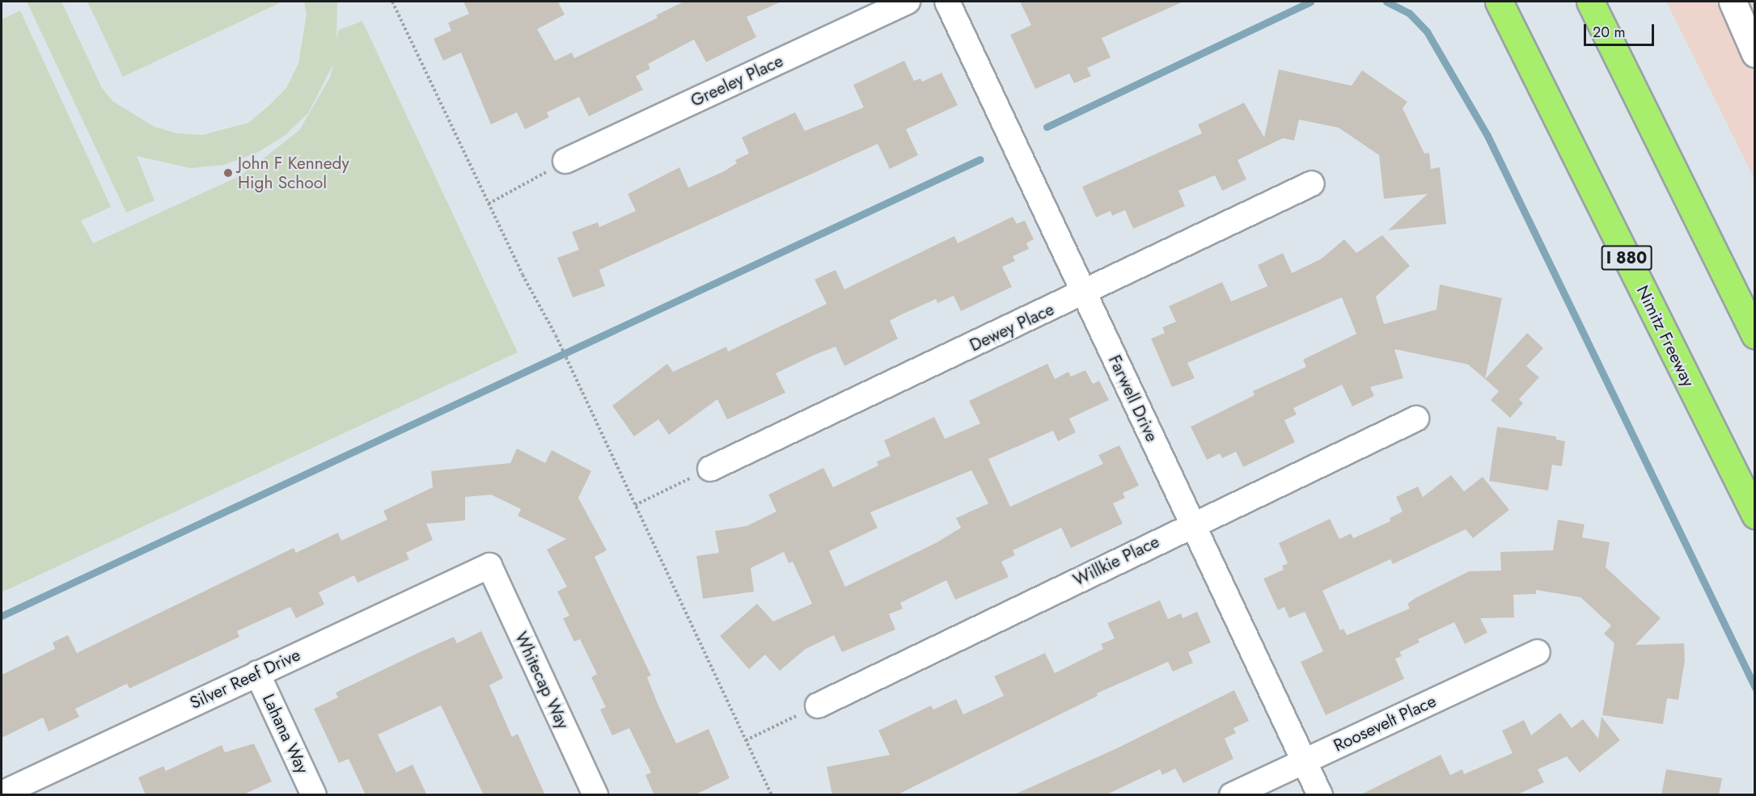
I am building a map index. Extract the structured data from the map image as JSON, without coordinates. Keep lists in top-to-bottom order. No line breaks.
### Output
{"streets":{"highway":["I 880","Nimitz Freeway"],"street":["Greeley Place","Dewey Place","Farwell Drive","Willkie Place","Silver Reef Drive","Whitecap Way","Roosevelt Place","Lahana Way"]},"crossings":[["Dewey Place","Farwell Drive"],["Farwell Drive","Willkie Place"],["Farwell Drive","Roosevelt Place"],["Silver Reef Drive","Whitecap Way"],["Silver Reef Drive","Lahana Way"]],"places":["John F Kennedy High School"],"scale_bar":"20 m"}
